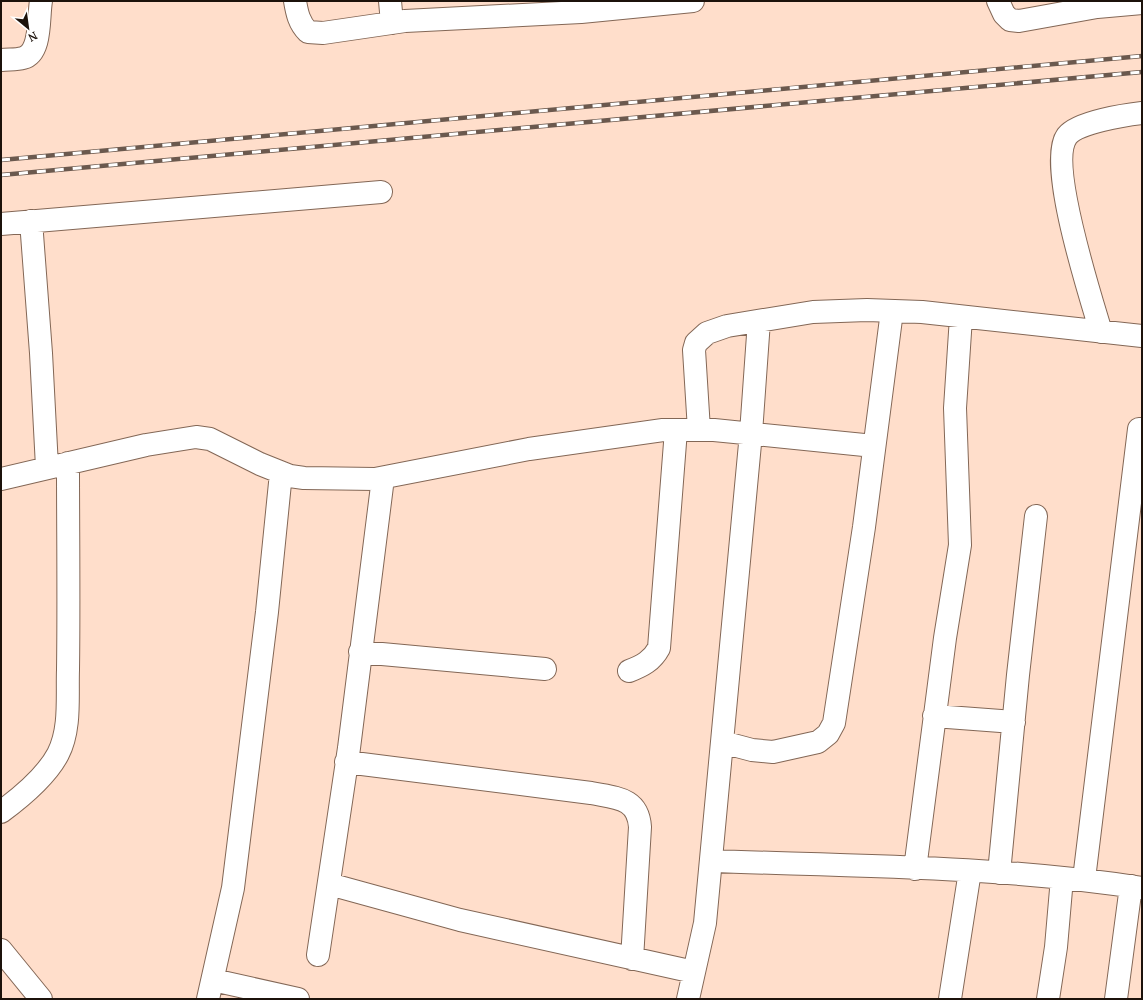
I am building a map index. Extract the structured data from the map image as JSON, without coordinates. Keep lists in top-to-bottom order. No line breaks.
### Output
{"north":"bottom right"}
